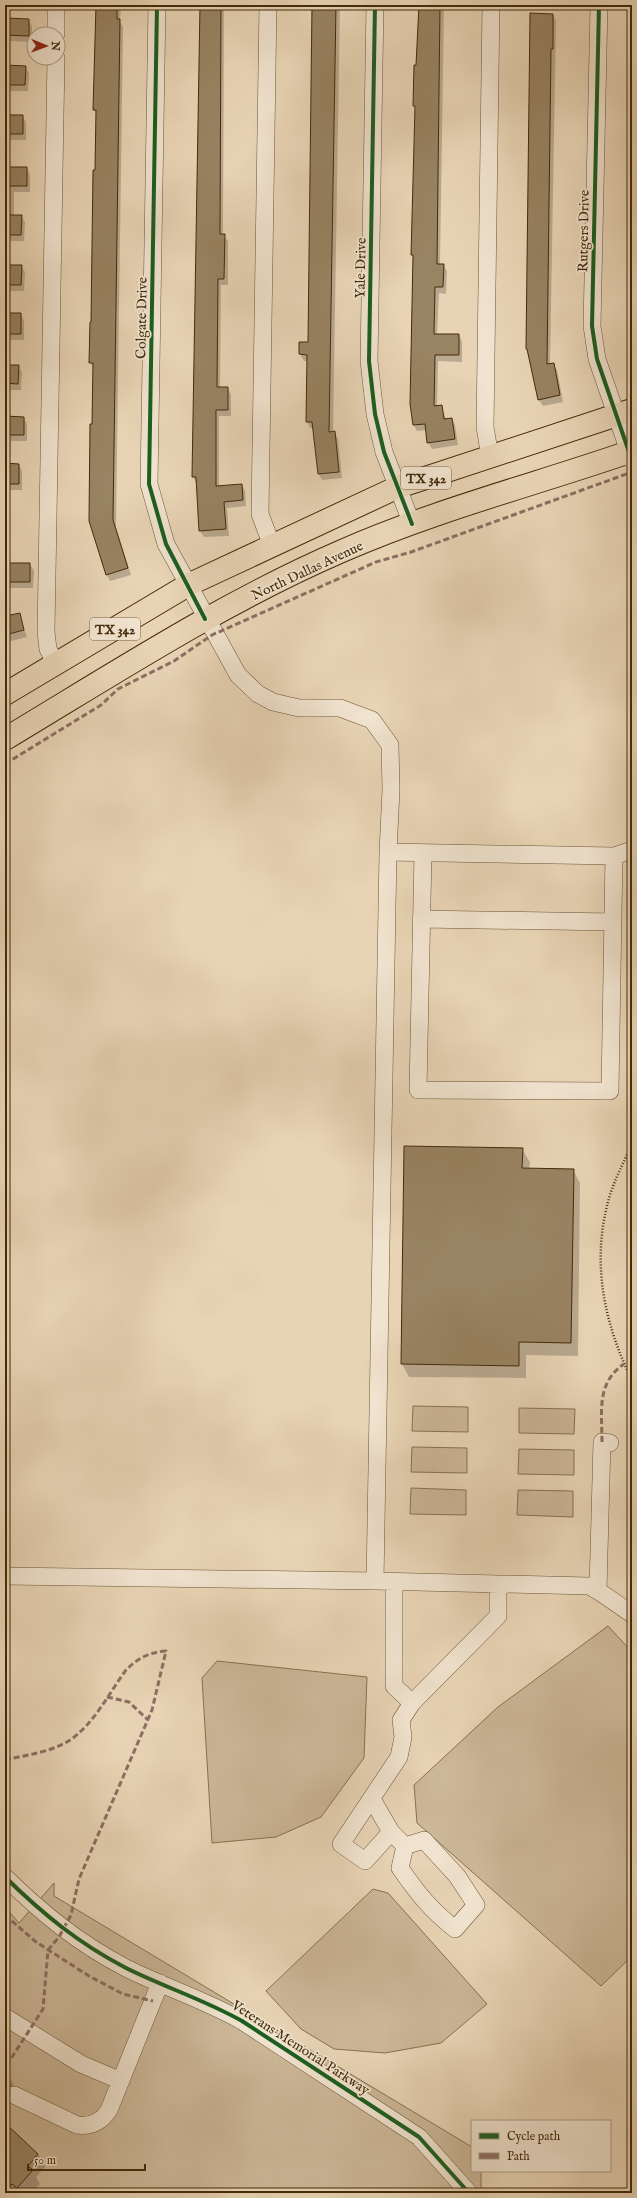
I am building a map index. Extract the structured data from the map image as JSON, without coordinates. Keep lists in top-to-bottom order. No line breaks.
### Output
{"streets":{"main road":["TX 342","North Dallas Avenue"],"street":["Rutgers Drive","Yale Drive","Colgate Drive","Veterans Memorial Parkway"]},"crossings":[["Rutgers Drive","TX 342"],["Rutgers Drive","North Dallas Avenue"],["Yale Drive","TX 342"],["Yale Drive","North Dallas Avenue"],["Colgate Drive","TX 342"],["Colgate Drive","North Dallas Avenue"]],"legend":["Cycle path","Path"],"scale_bar":"50 m","north":"right"}
